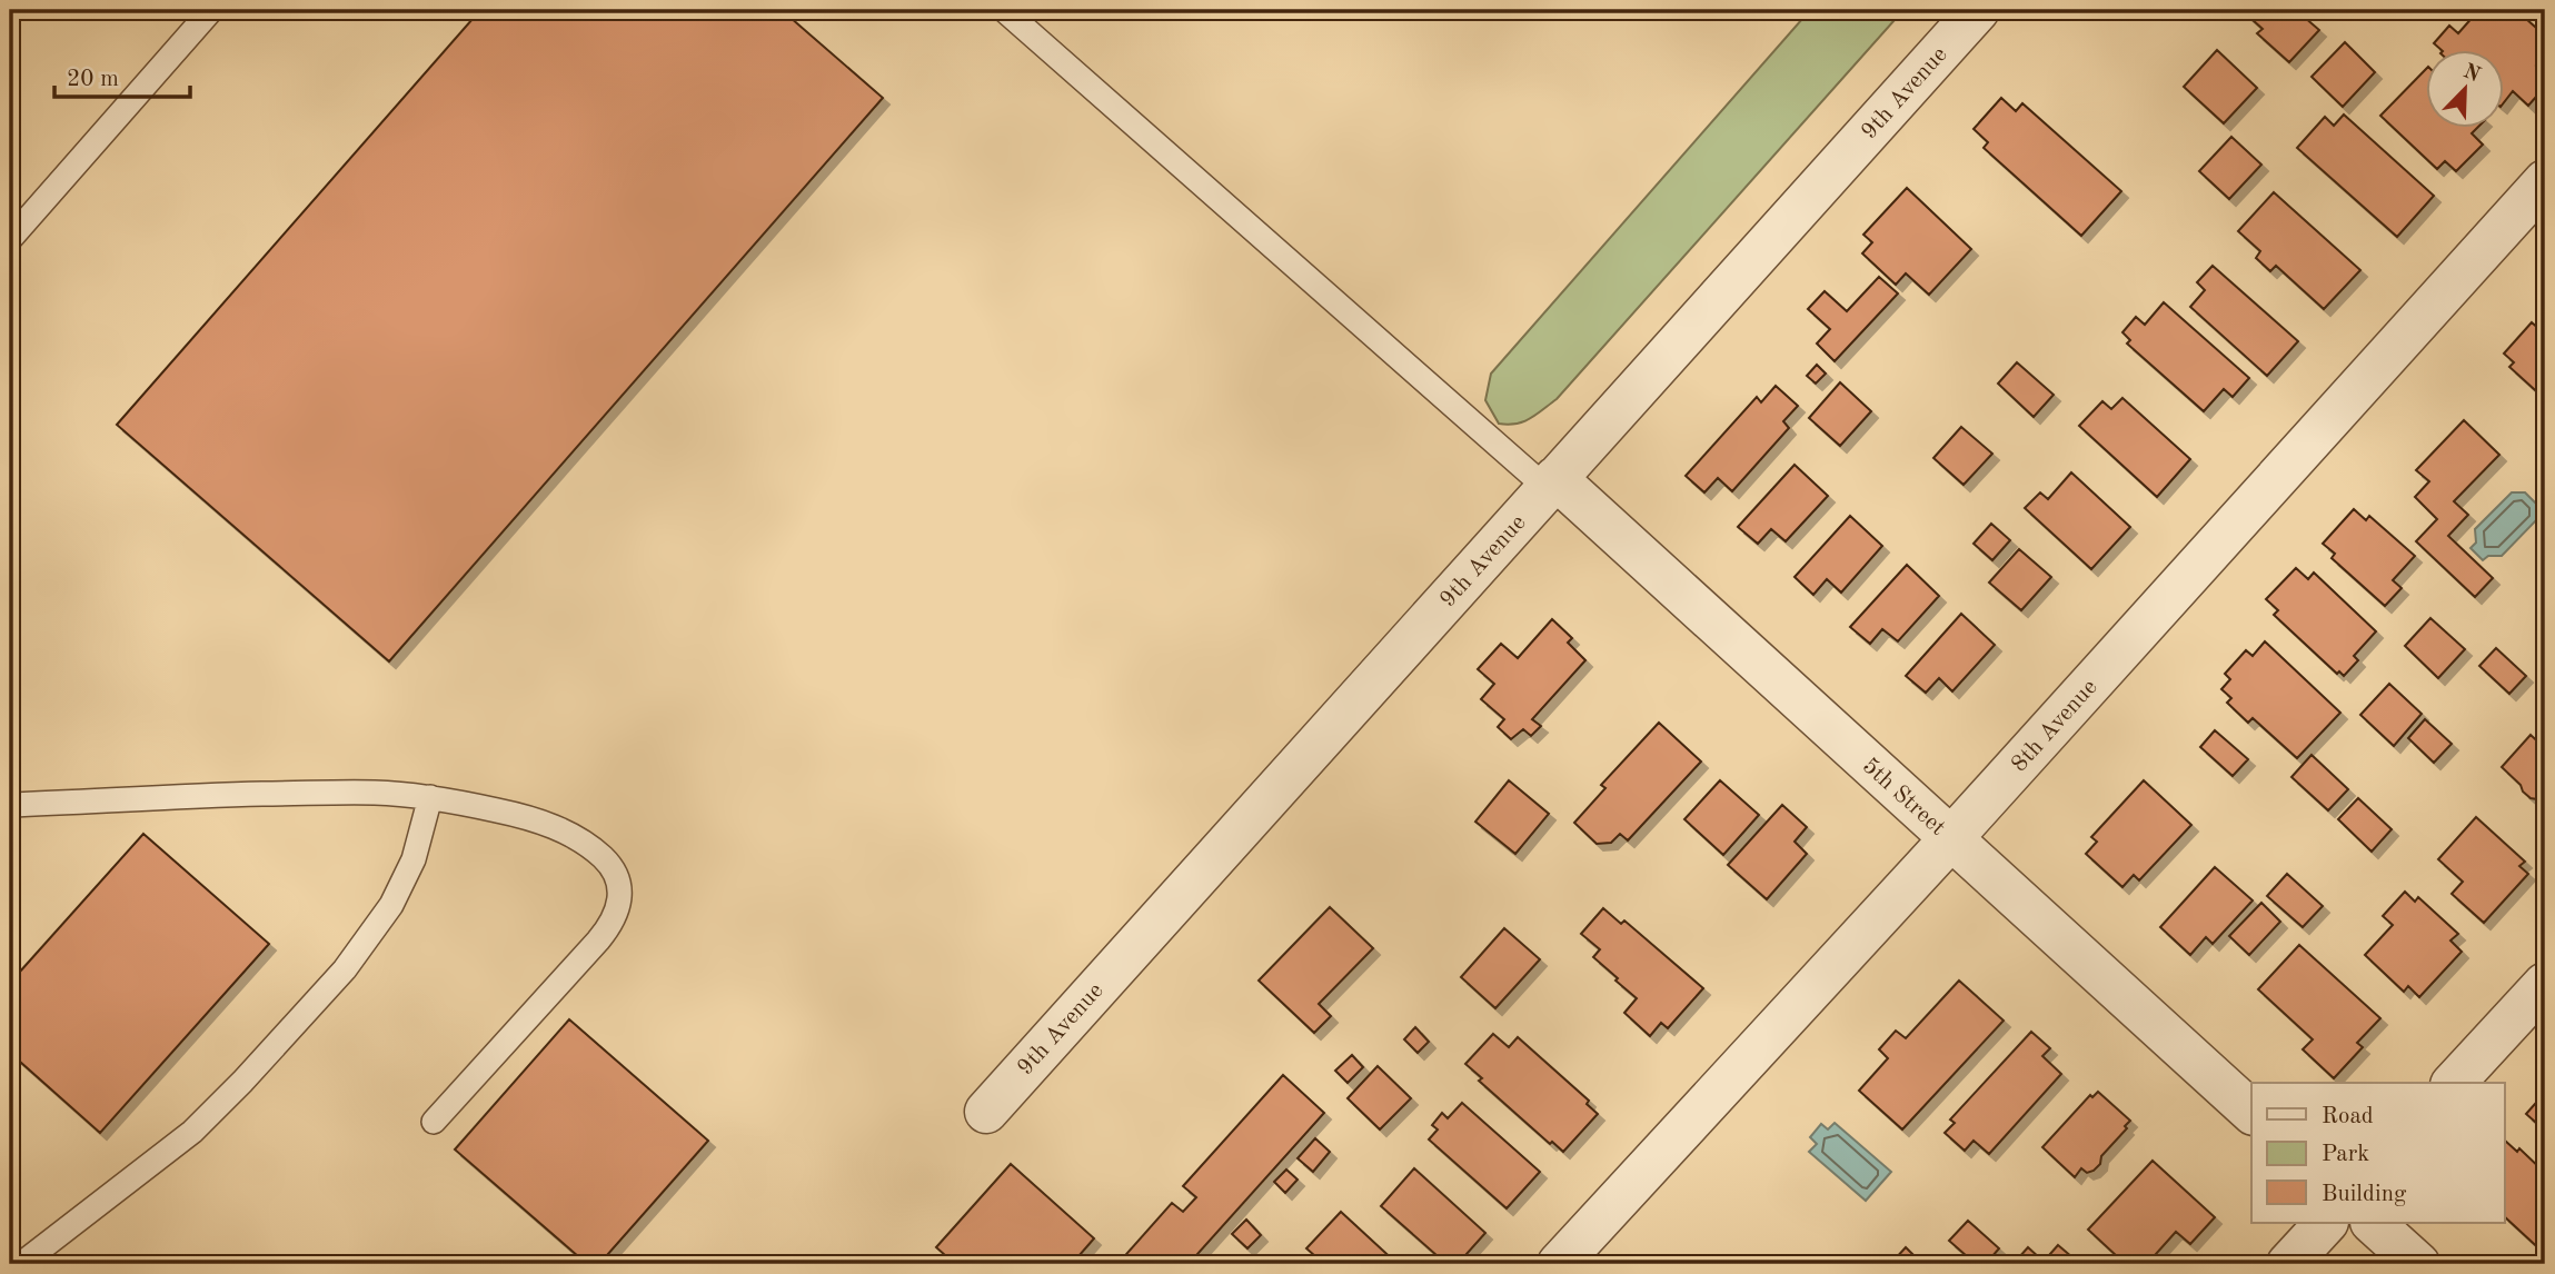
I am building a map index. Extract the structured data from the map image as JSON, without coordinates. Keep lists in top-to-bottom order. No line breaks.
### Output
{"streets":{"street":["9th Avenue","8th Avenue","5th Street"]},"crossings":[["9th Avenue","5th Street"],["8th Avenue","5th Street"]],"legend":["Road","Park","Building"],"scale_bar":"20 m","north":"top right"}
